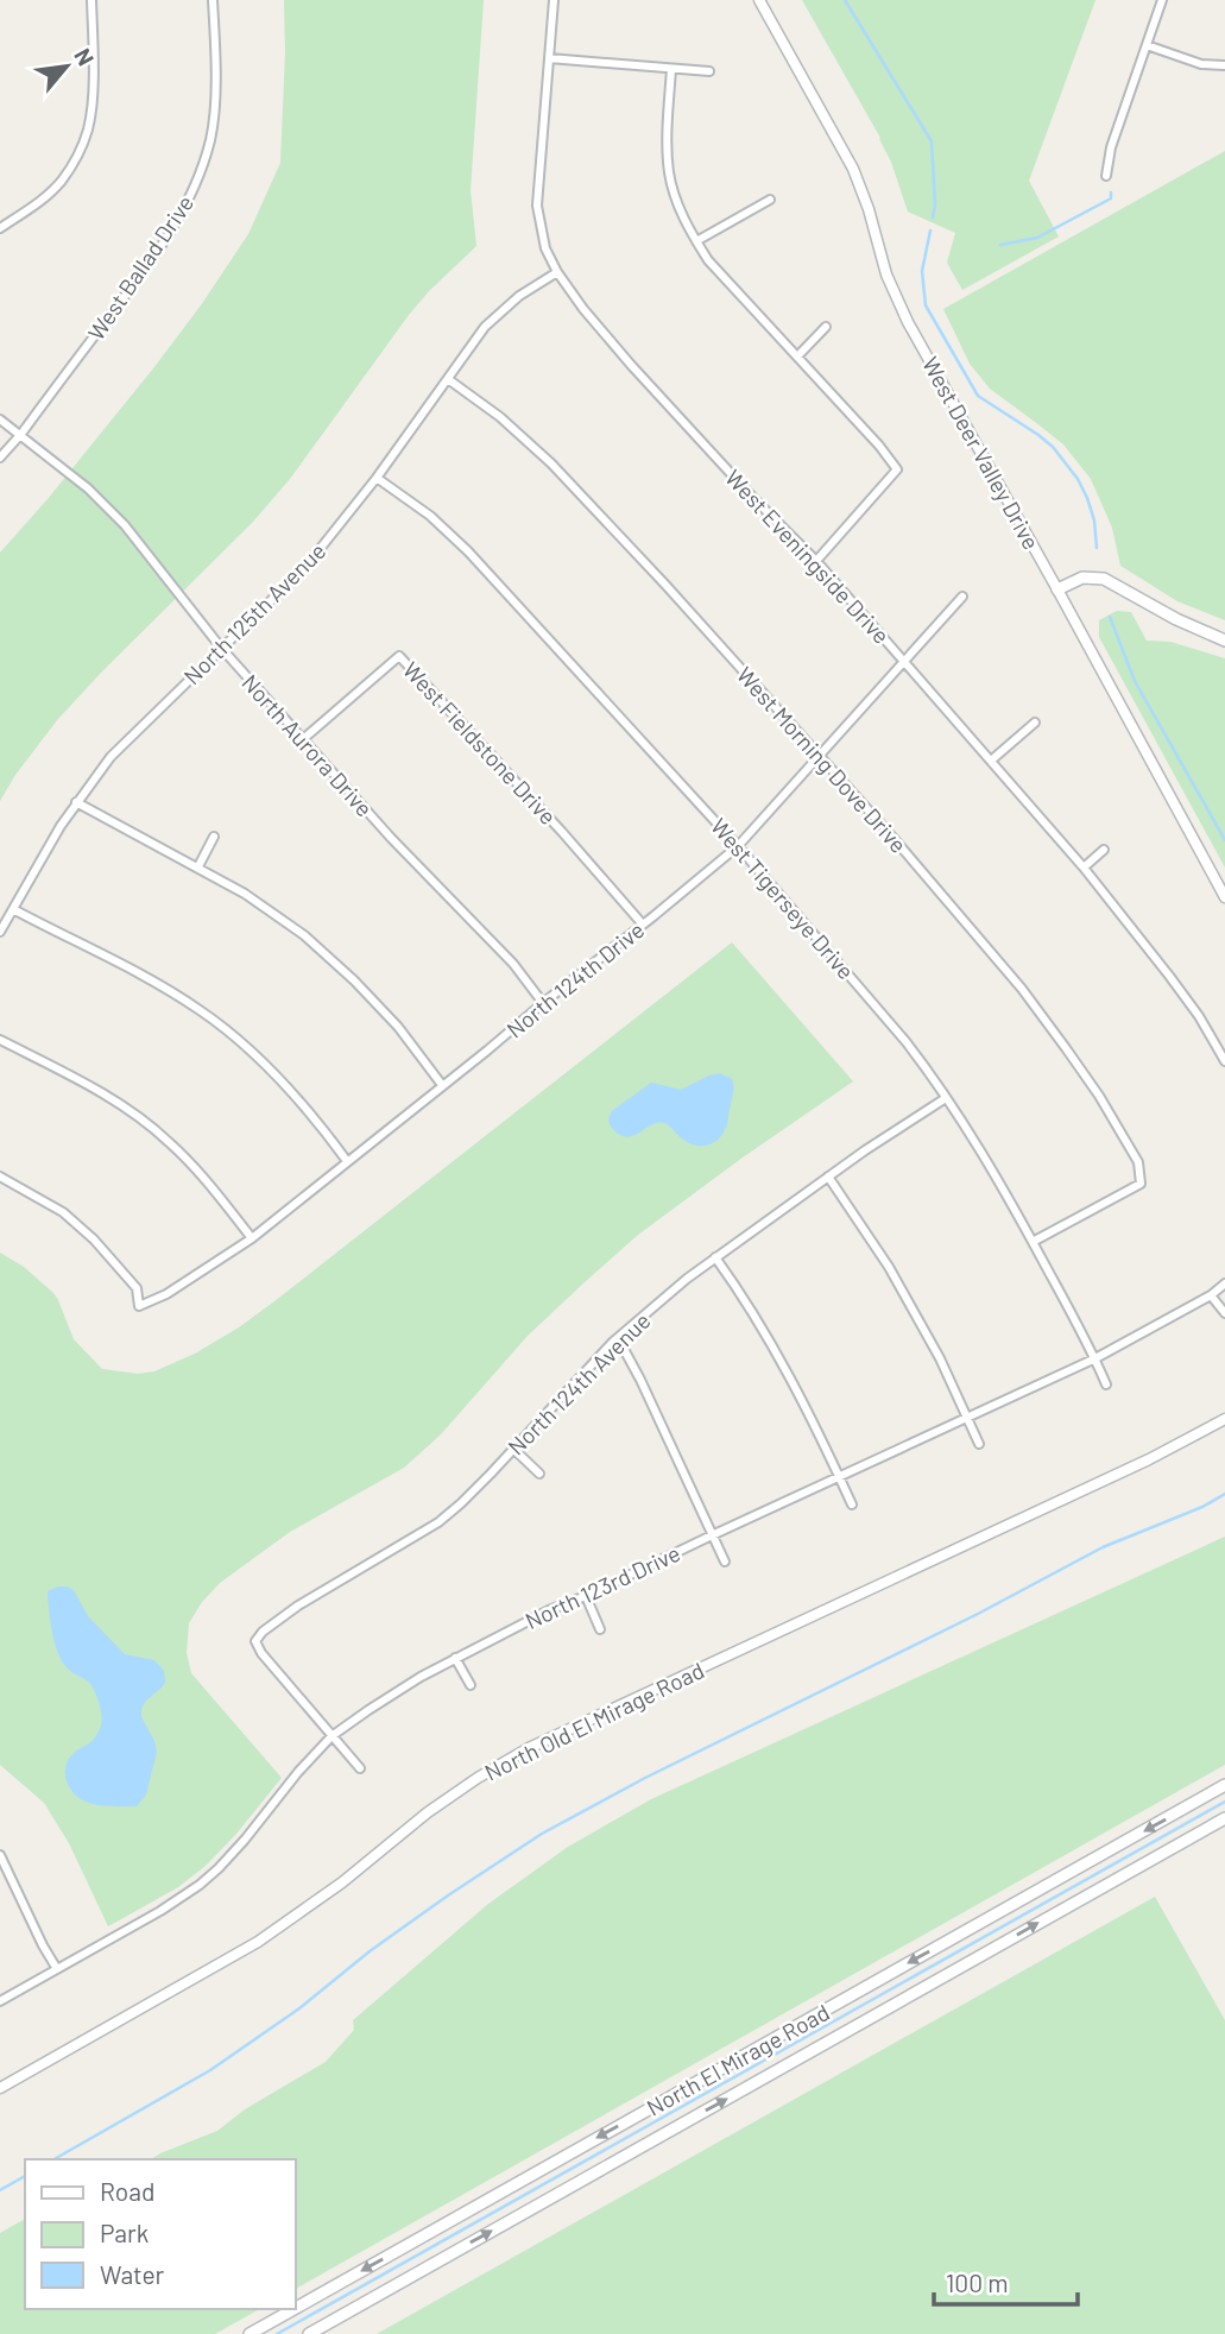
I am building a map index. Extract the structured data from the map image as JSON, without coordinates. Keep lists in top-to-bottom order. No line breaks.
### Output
{"streets":{"main road":["North El Mirage Road"],"street":["West Ballad Drive","West Deer Valley Drive","West Eveningside Drive","North 125th Avenue","West Fieldstone Drive","North Aurora Drive","West Morning Dove Drive","West Tigerseye Drive","North 124th Drive","North 124th Avenue","North 123rd Drive","North Old El Mirage Road"]},"crossings":[["West Ballad Drive","North Aurora Drive"],["West Eveningside Drive","North 125th Avenue"],["West Eveningside Drive","North 124th Drive"],["North 125th Avenue","North Aurora Drive"],["North 125th Avenue","West Morning Dove Drive"],["North 125th Avenue","West Tigerseye Drive"],["West Fieldstone Drive","North Aurora Drive"],["West Fieldstone Drive","North 124th Drive"],["North Aurora Drive","North 124th Drive"],["West Morning Dove Drive","West Tigerseye Drive"],["West Morning Dove Drive","North 124th Drive"],["West Tigerseye Drive","North 124th Drive"],["West Tigerseye Drive","North 124th Avenue"],["West Tigerseye Drive","North 123rd Drive"],["North 124th Avenue","North 123rd Drive"]],"legend":["Road","Park","Water"],"scale_bar":"100 m","north":"top right"}
